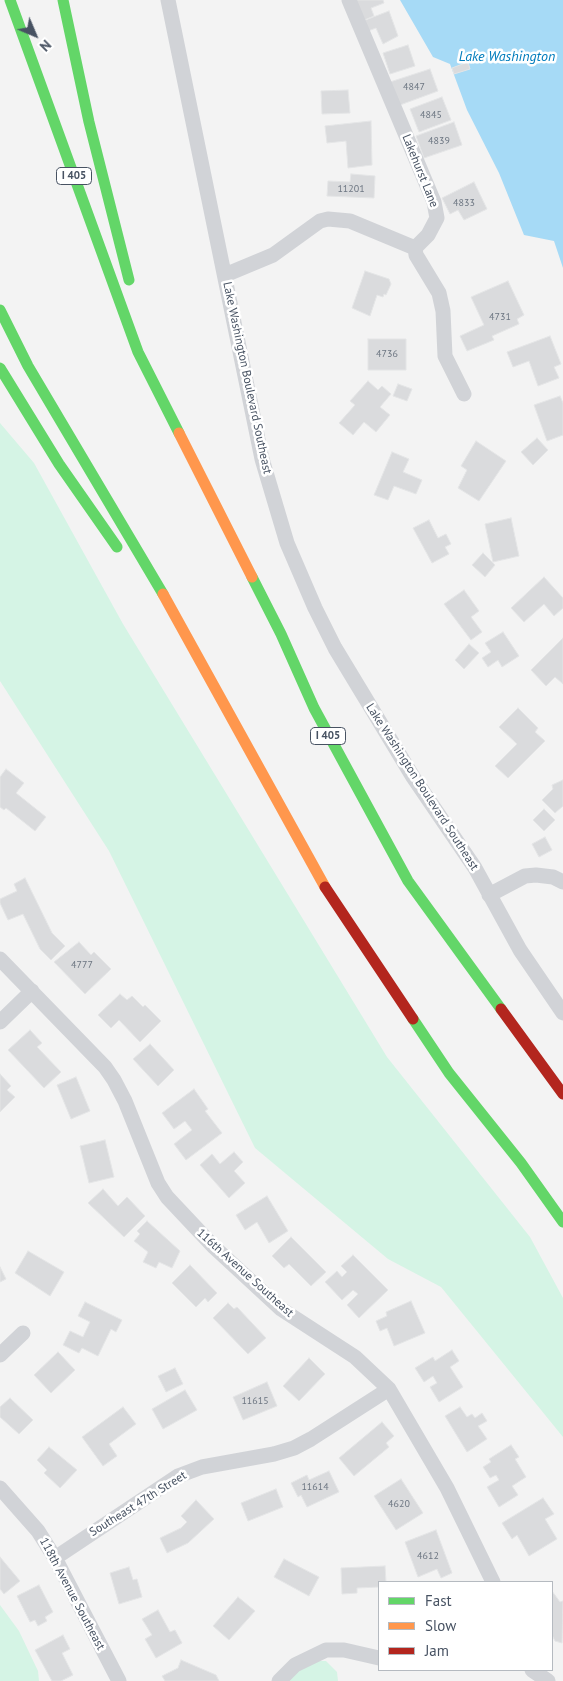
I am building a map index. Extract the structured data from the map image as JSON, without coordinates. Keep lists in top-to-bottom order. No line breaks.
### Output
{"streets":{"highway":["I 405"],"street":["Lakehurst Lane","Lake Washington Boulevard Southeast","116th Avenue Southeast","Southeast 47th Street","118th Avenue Southeast"]},"crossings":[["116th Avenue Southeast","Southeast 47th Street"],["Southeast 47th Street","118th Avenue Southeast"]],"water":["Lake Washington"],"house_numbers":["4847","4845","4839","11201","4833","4731","4736","4777","11615","11614","4620","4612"],"legend":["Fast","Slow","Jam"],"north":"bottom right"}
